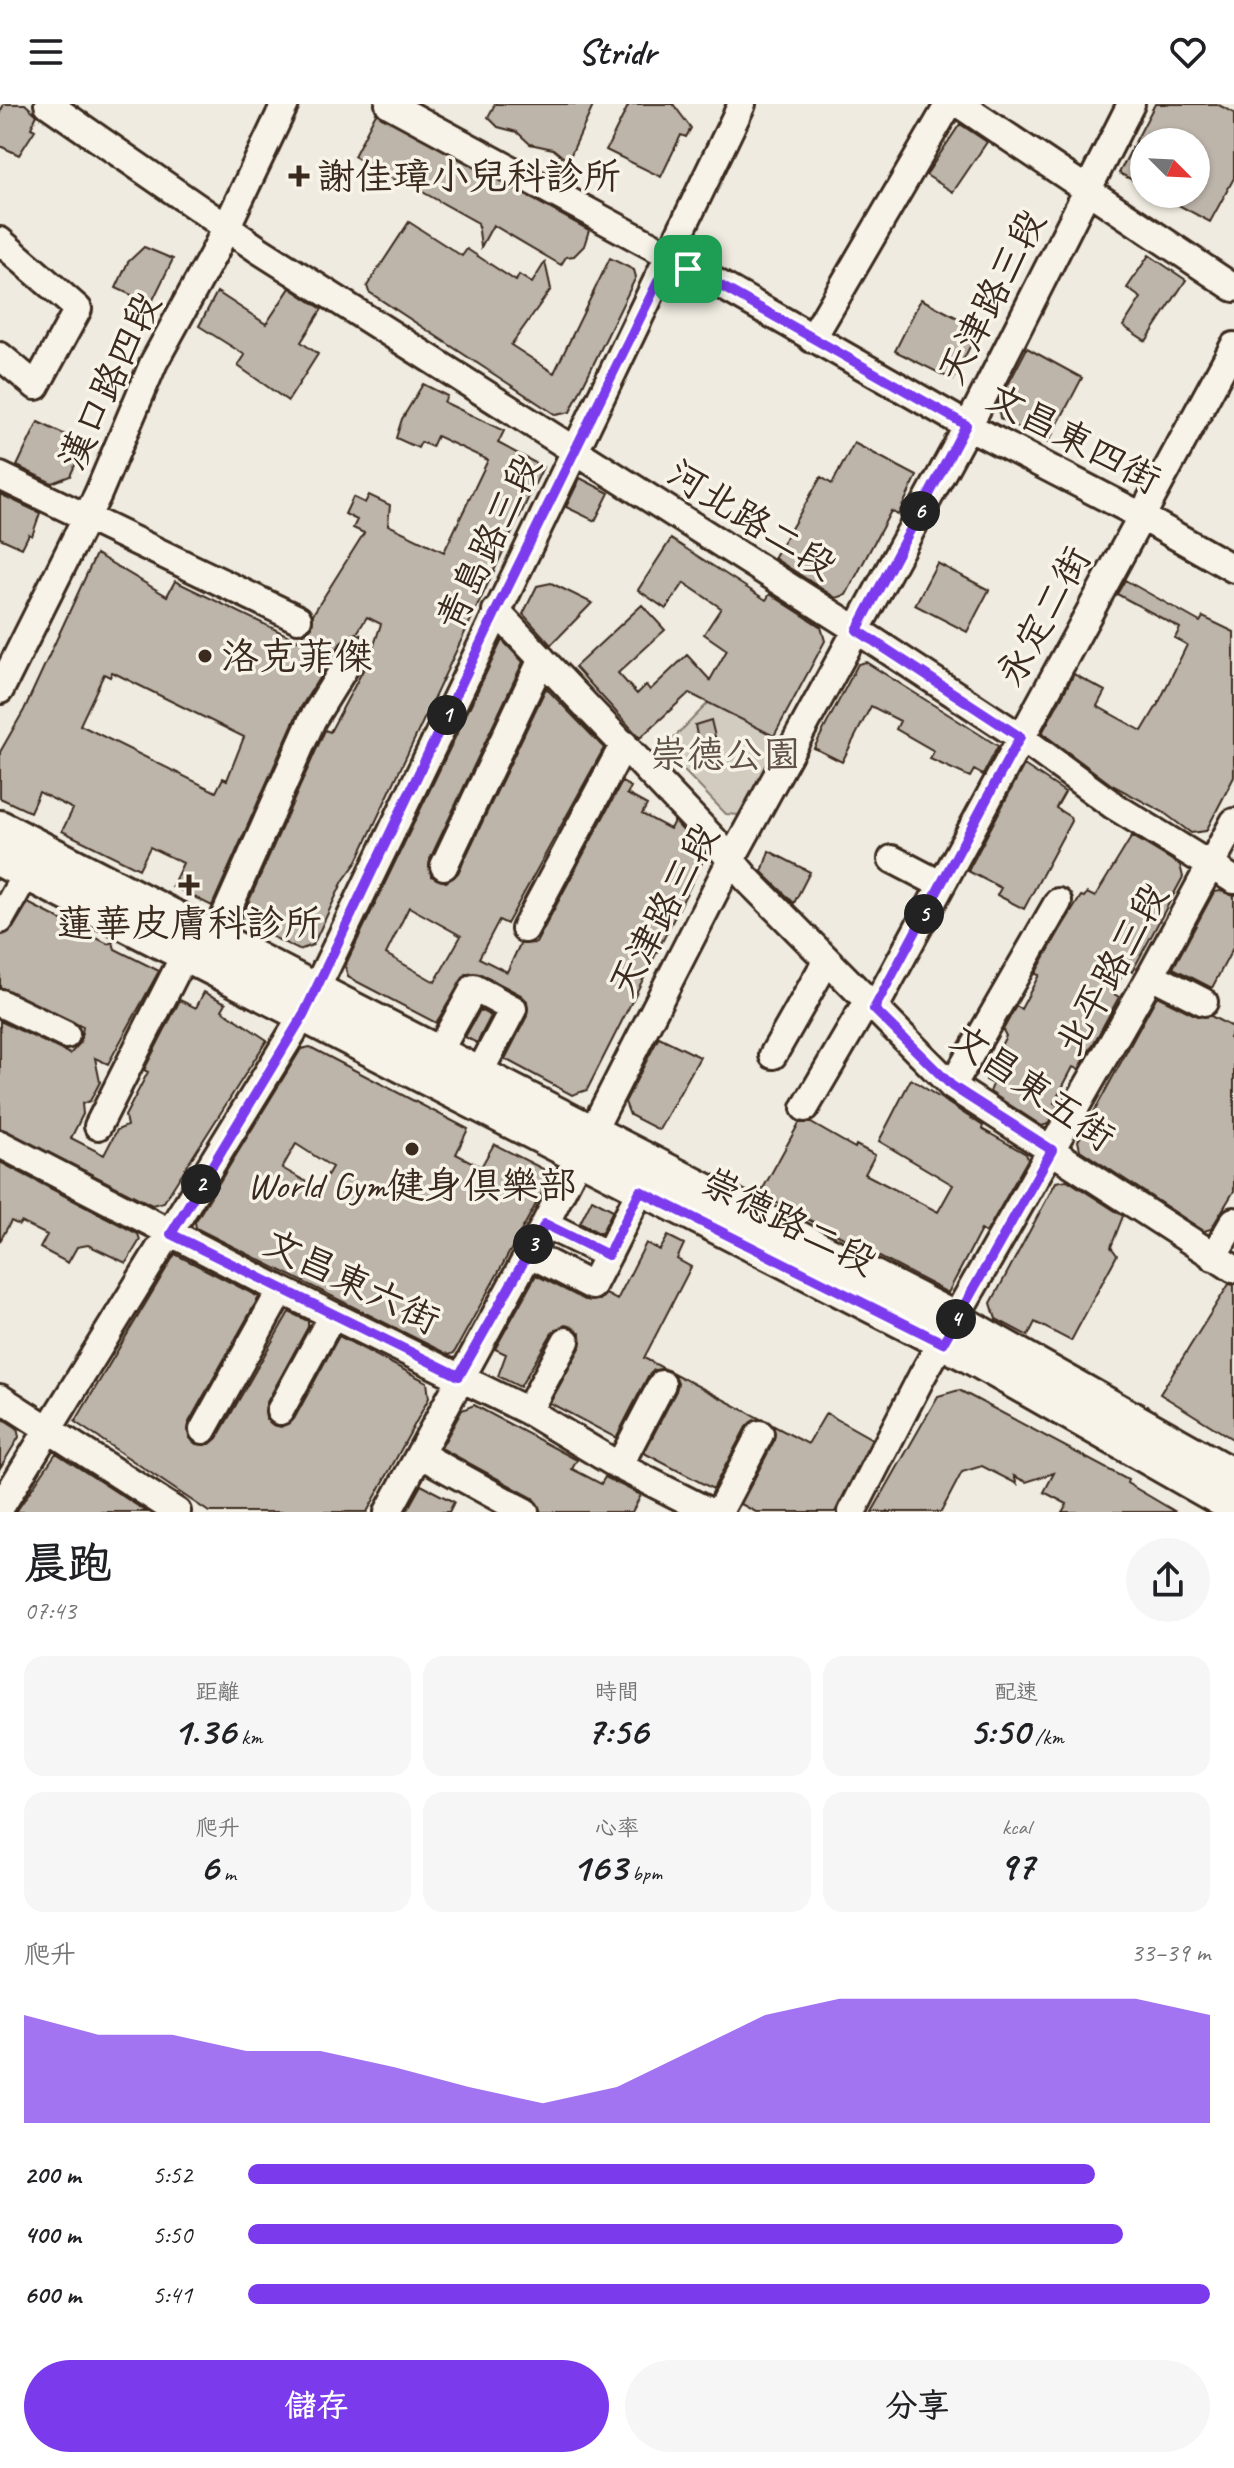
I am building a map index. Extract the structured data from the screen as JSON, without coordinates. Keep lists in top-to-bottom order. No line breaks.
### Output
{"streets":{"main road":["崇德路二段"],"street":["天津路三段","漢口路四段","文昌東四街","河北路二段","青島路三段","永定二街","北平路三段","文昌東五街","文昌東六街"]},"crossings":[["天津路三段","文昌東四街"],["天津路三段","河北路二段"],["天津路三段","文昌東五街"],["天津路三段","崇德路二段"],["天津路三段","文昌東六街"],["漢口路四段","河北路二段"],["文昌東四街","青島路三段"],["文昌東四街","永定二街"],["河北路二段","青島路三段"],["河北路二段","永定二街"],["河北路二段","北平路三段"],["青島路三段","文昌東五街"],["青島路三段","崇德路二段"],["青島路三段","文昌東六街"],["永定二街","文昌東五街"],["北平路三段","文昌東五街"],["北平路三段","崇德路二段"]],"parks":["崇德公園"],"places":{"health":["謝佳璋小兒科診所","蓮華皮膚科診所"],"other":["洛克菲傑","World Gym健身俱樂部"]},"north":"bottom right","page":{"header":"Stridr","pins":["6","1","5","2","3","4"],"heading":["晨跑","07:43"],"stats":[["距離","1.36 km"],["時間","7:56"],["配速","5:50 /km"],["爬升","6 m"],["心率","163 bpm"],["kcal","97"]],"chart":["爬升","33–39 m"],"list":[{"name":"200 m","note":"5:52"},{"name":"400 m","note":"5:50"},{"name":"600 m","note":"5:41"}],"buttons":["儲存","分享"]}}
